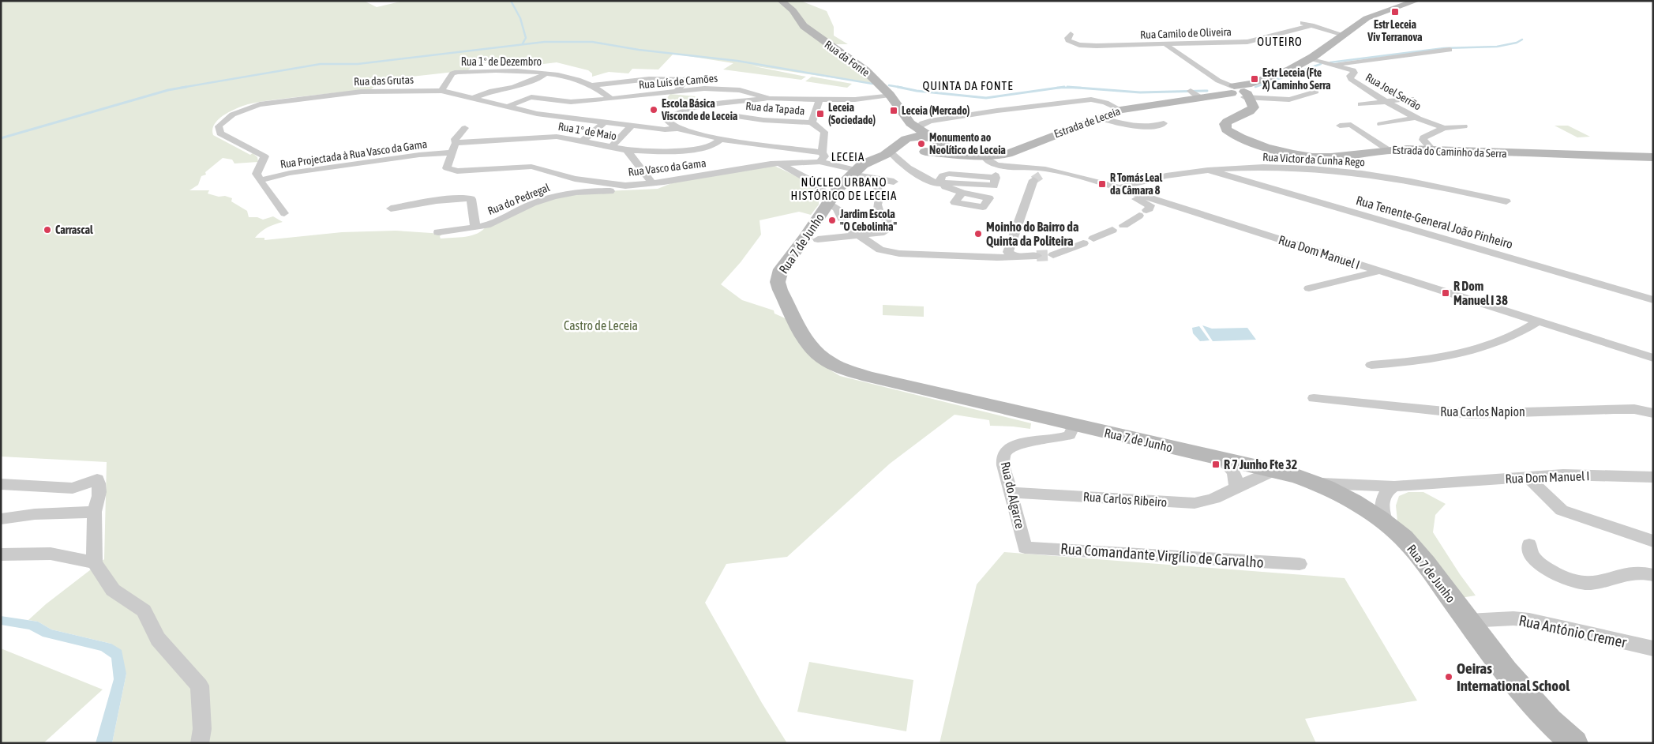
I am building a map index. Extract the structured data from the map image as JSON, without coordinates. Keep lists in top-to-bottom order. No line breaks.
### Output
{"streets":{"main road":["Rua da Fonte","Estrada de Leceia","Estrada do Caminho da Serra","Rua 7 de Junho"],"street":["Rua Camilo de Oliveira","Rua 1º de Dezembro","Rua das Grutas","Rua Luís de Camões","Rua Joel Serrão","Rua da Tapada","Rua 1º de Maio","Rua Projectada à Rua Vasco da Gama","Rua Victor da Cunha Rego","Rua Vasco da Gama","Rua do Pedregal","Rua Tenente-General João Pinheiro","Rua Dom Manuel I","Rua Carlos Napion","Rua do Algarce","Rua Carlos Ribeiro","Rua Comandante Virgílio de Carvalho","Rua António Cremer"]},"crossings":[["Rua da Fonte","Rua Luís de Camões"],["Rua da Fonte","Estrada de Leceia"],["Rua 1º de Dezembro","Rua das Grutas"],["Rua das Grutas","Rua Vasco da Gama"],["Rua Joel Serrão","Estrada de Leceia"],["Estrada de Leceia","Estrada do Caminho da Serra"],["Estrada de Leceia","Rua 7 de Junho"],["Estrada de Leceia","Rua Dom Manuel I"],["Rua 1º de Maio","Rua Vasco da Gama"],["Rua Projectada à Rua Vasco da Gama","Rua Vasco da Gama"],["Rua Victor da Cunha Rego","Rua Tenente-General João Pinheiro"],["Rua Victor da Cunha Rego","Rua Dom Manuel I"],["Rua Vasco da Gama","Rua do Pedregal"],["Rua 7 de Junho","Rua Dom Manuel I"],["Rua 7 de Junho","Rua do Algarce"],["Rua 7 de Junho","Rua Carlos Ribeiro"],["Rua 7 de Junho","Rua António Cremer"],["Rua do Algarce","Rua Carlos Ribeiro"],["Rua do Algarce","Rua Comandante Virgílio de Carvalho"]],"districts":["OUTEIRO","QUINTA DA FONTE","LECEIA","NÚCLEO URBANO HISTÓRICO DE LECEIA"],"parks":["Castro de Leceia"],"places":{"transit":["Estr Leceia Viv Terranova","Estr Leceia (Fte X) Caminho Serra","Leceia (Mercado)","Leceia (Sociedade)","R Tomás Leal da Câmara 8","R Dom Manuel I 38","R 7 Junho Fte 32"],"other":["Escola Básica Visconde de Leceia","Monumento ao Neolítico de Leceia","Jardim Escola \"O Cebolinha\"","Carrascal","Moinho do Bairro da Quinta da Politeira","Oeiras International School"]}}
